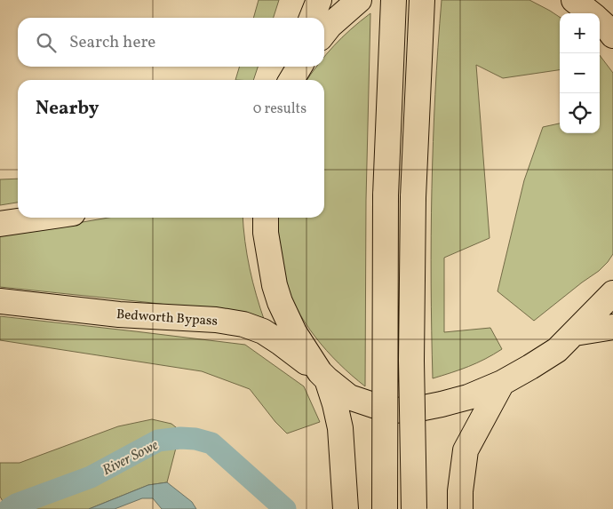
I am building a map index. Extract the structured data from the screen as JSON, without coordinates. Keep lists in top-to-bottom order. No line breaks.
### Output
{"streets":{"highway":["Bedworth Bypass"]},"water":["River Sowe"],"page":{"map_buttons":["+","−"],"search":"Search here","heading":["Nearby","0 results"]}}
